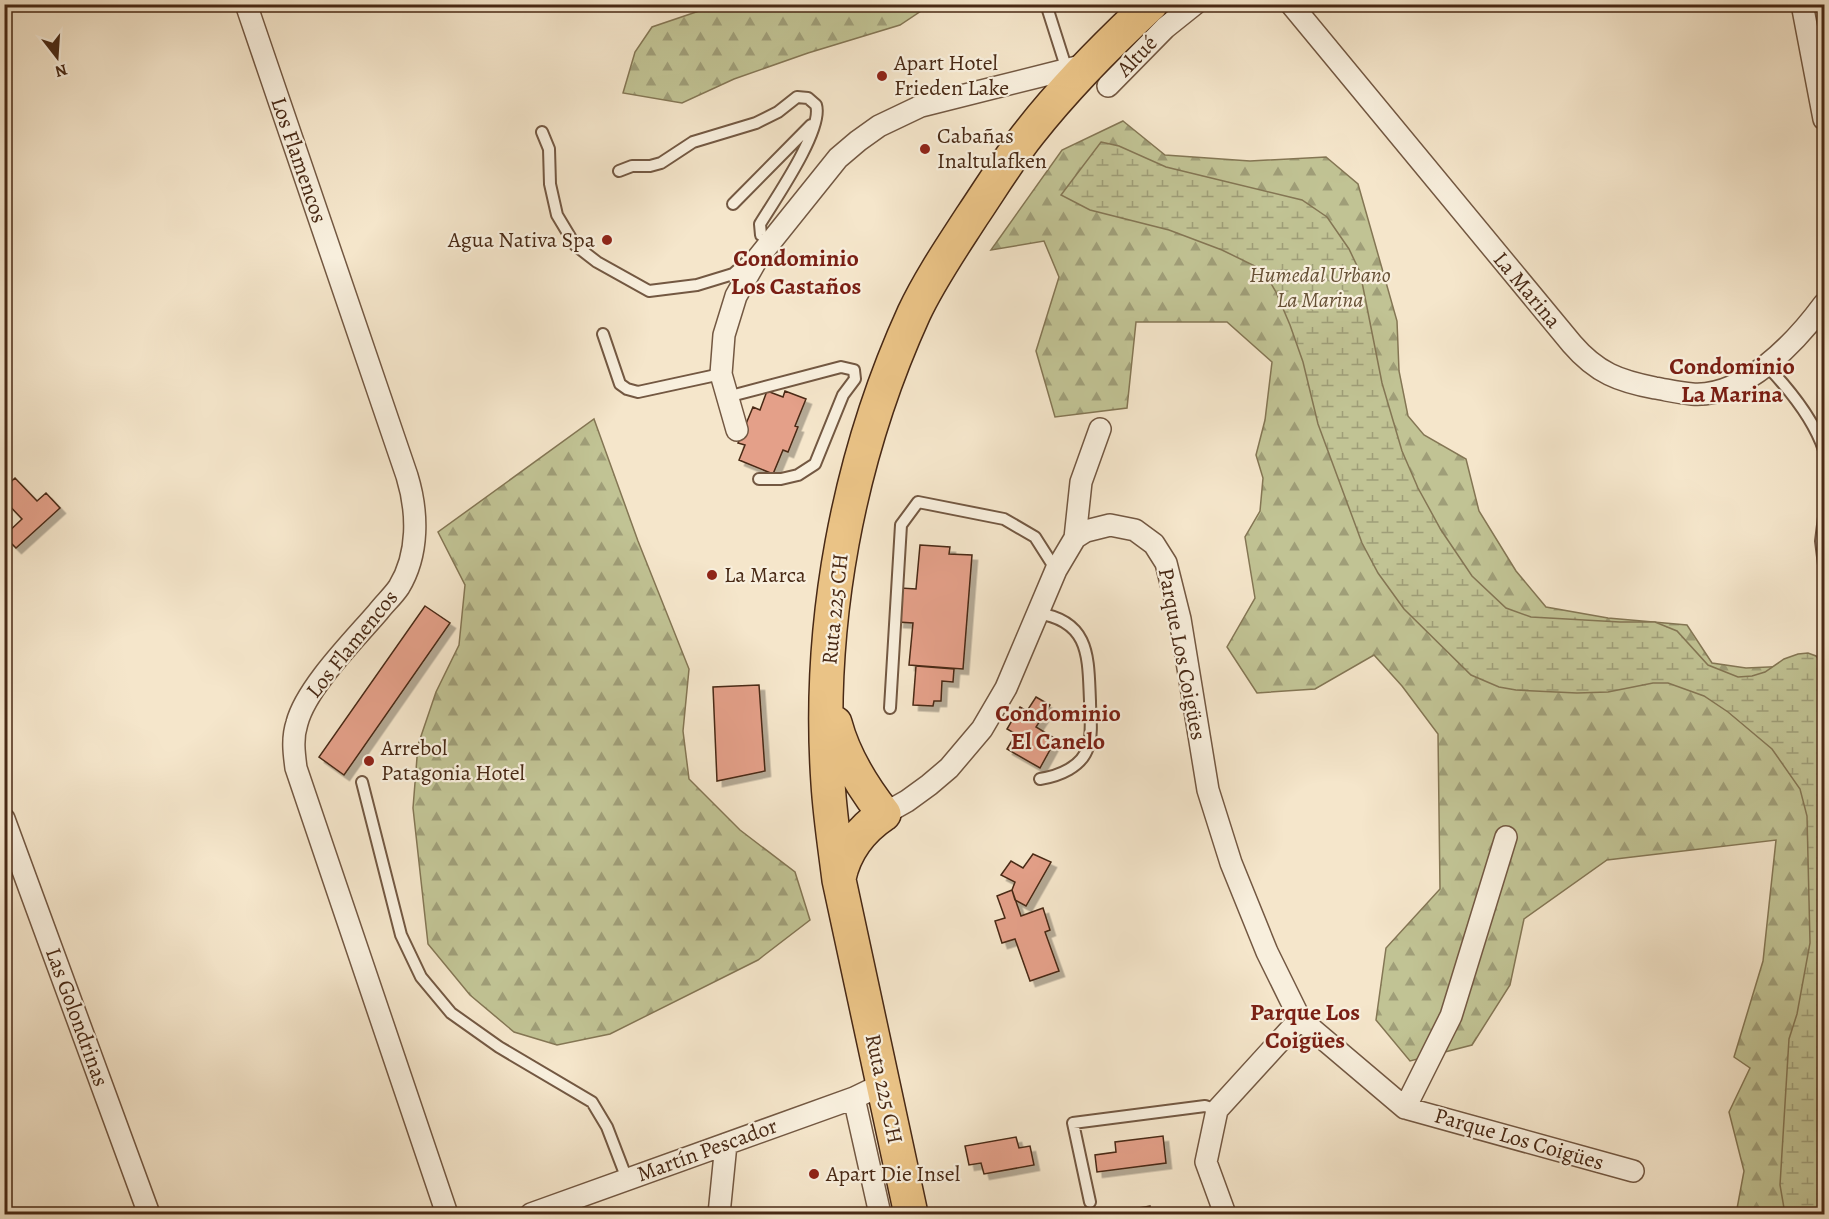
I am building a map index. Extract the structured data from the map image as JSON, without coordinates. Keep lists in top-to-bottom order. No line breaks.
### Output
{"streets":{"main road":["Ruta 225 CH"],"street":["Altué","Los Flamencos","La Marina","Parque Los Coigües","Las Golondrinas","Martín Pescador"]},"crossings":[["Altué","Ruta 225 CH"],["Ruta 225 CH","Martín Pescador"]],"districts":["Condominio Los Castaños","Condominio La Marina","Condominio El Canelo","Parque Los Coigües"],"parks":["Humedal Urbano La Marina"],"places":["Apart Hotel Frieden Lake","Cabañas Inaltulafken","Agua Nativa Spa","La Marca","Arrebol Patagonia Hotel","Apart Die Insel"],"north":"bottom"}
